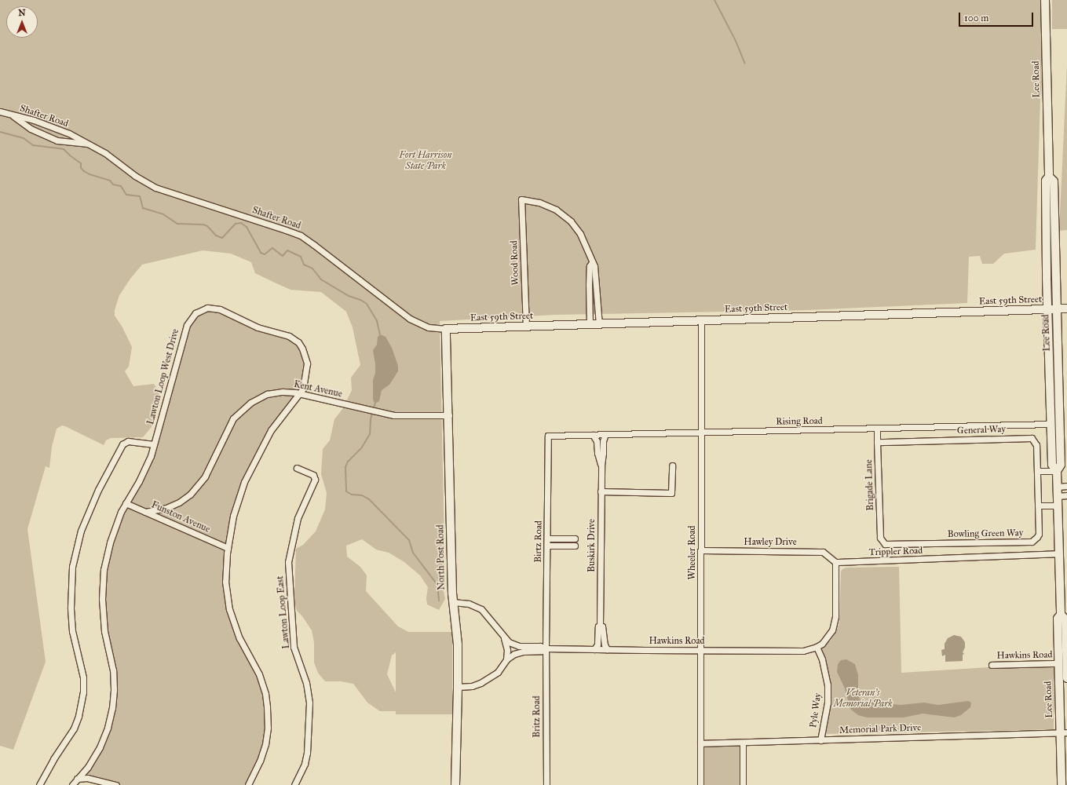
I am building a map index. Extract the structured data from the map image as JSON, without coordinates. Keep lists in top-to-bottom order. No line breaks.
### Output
{"streets":{"street":["Lee Road","Shafter Road","Wood Road","East 59th Street","Lawton Loop West Drive","Kent Avenue","Rising Road","General Way","Brigade Lane","Funston Avenue","Bowling Green Way","Birtz Road","Hawley Drive","Buskirk Drive","Trippler Road","Wheeler Road","North Post Road","Lawton Loop East","Hawkins Road","Pyle Way","Britz Road","Memorial Park Drive"]},"crossings":[["Lee Road","East 59th Street"],["Lee Road","Rising Road"],["Lee Road","Trippler Road"],["Lee Road","Hawkins Road"],["Lee Road","Memorial Park Drive"],["Shafter Road","East 59th Street"],["Shafter Road","North Post Road"],["Wood Road","East 59th Street"],["East 59th Street","Wheeler Road"],["East 59th Street","North Post Road"],["Lawton Loop West Drive","Kent Avenue"],["Lawton Loop West Drive","Funston Avenue"],["Kent Avenue","Funston Avenue"],["Kent Avenue","North Post Road"],["Rising Road","Brigade Lane"],["Rising Road","Birtz Road"],["Rising Road","Buskirk Drive"],["Rising Road","Wheeler Road"],["General Way","Brigade Lane"],["General Way","Bowling Green Way"],["Brigade Lane","Bowling Green Way"],["Birtz Road","Hawkins Road"],["Birtz Road","Britz Road"],["Hawley Drive","Trippler Road"],["Hawley Drive","Wheeler Road"],["Buskirk Drive","Hawkins Road"],["Wheeler Road","Hawkins Road"],["Wheeler Road","Memorial Park Drive"],["North Post Road","Hawkins Road"],["Hawkins Road","Pyle Way"],["Hawkins Road","Britz Road"],["Pyle Way","Memorial Park Drive"]],"parks":["Fort Harrison State Park","Veteran's Memorial Park"],"scale_bar":"100 m","north":"top"}
